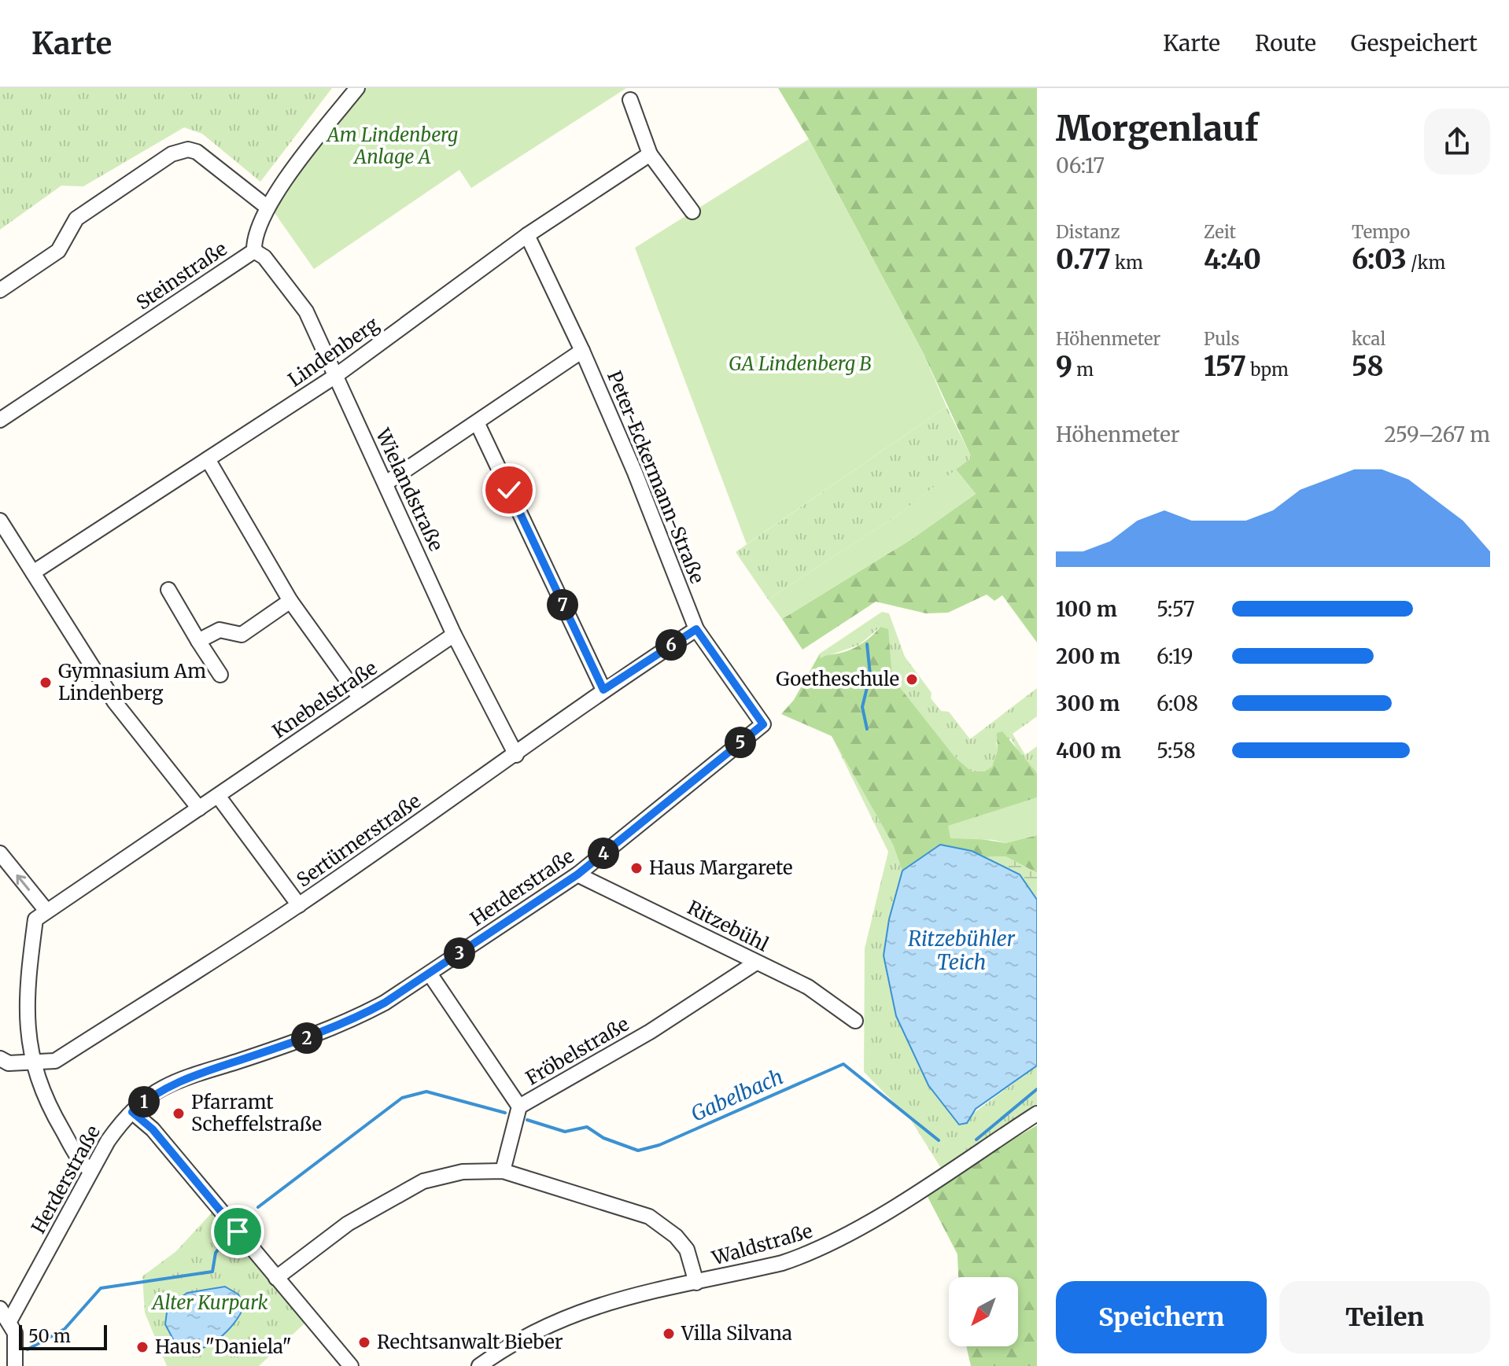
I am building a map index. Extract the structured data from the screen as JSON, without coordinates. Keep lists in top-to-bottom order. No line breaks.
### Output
{"streets":{"street":["Steinstraße","Lindenberg","Peter-Eckermann-Straße","Wielandstraße","Knebelstraße","Sertürnerstraße","Herderstraße","Ritzebühl","Fröbelstraße","Waldstraße"]},"crossings":[["Steinstraße","Wielandstraße"],["Lindenberg","Peter-Eckermann-Straße"],["Lindenberg","Wielandstraße"],["Peter-Eckermann-Straße","Sertürnerstraße"],["Peter-Eckermann-Straße","Herderstraße"],["Wielandstraße","Knebelstraße"],["Wielandstraße","Sertürnerstraße"],["Herderstraße","Ritzebühl"],["Herderstraße","Fröbelstraße"],["Ritzebühl","Fröbelstraße"]],"water":["Ritzebühler Teich","Gabelbach"],"parks":["Am Lindenberg Anlage A","GA Lindenberg B","Alter Kurpark"],"places":["Goetheschule","Gymnasium Am Lindenberg","Haus Margarete","Pfarramt Scheffelstraße","Villa Silvana","Rechtsanwalt Bieber","Haus \"Daniela\""],"scale_bar":"50 m","north":"bottom left","page":{"header":"Karte","nav":["Karte","Route","Gespeichert"],"heading":["Morgenlauf","06:17"],"stats":[["Distanz","0.77 km"],["Zeit","4:40"],["Tempo","6:03 /km"],["Höhenmeter","9 m"],["Puls","157 bpm"],["kcal","58"]],"chart":["Höhenmeter","259–267 m"],"list":[{"name":"100 m","note":"5:57"},{"name":"200 m","note":"6:19"},{"name":"300 m","note":"6:08"},{"name":"400 m","note":"5:58"}],"pins":["7","6","5","4","3","2","1"],"buttons":["Speichern","Teilen"],"scale":"50 m"}}
